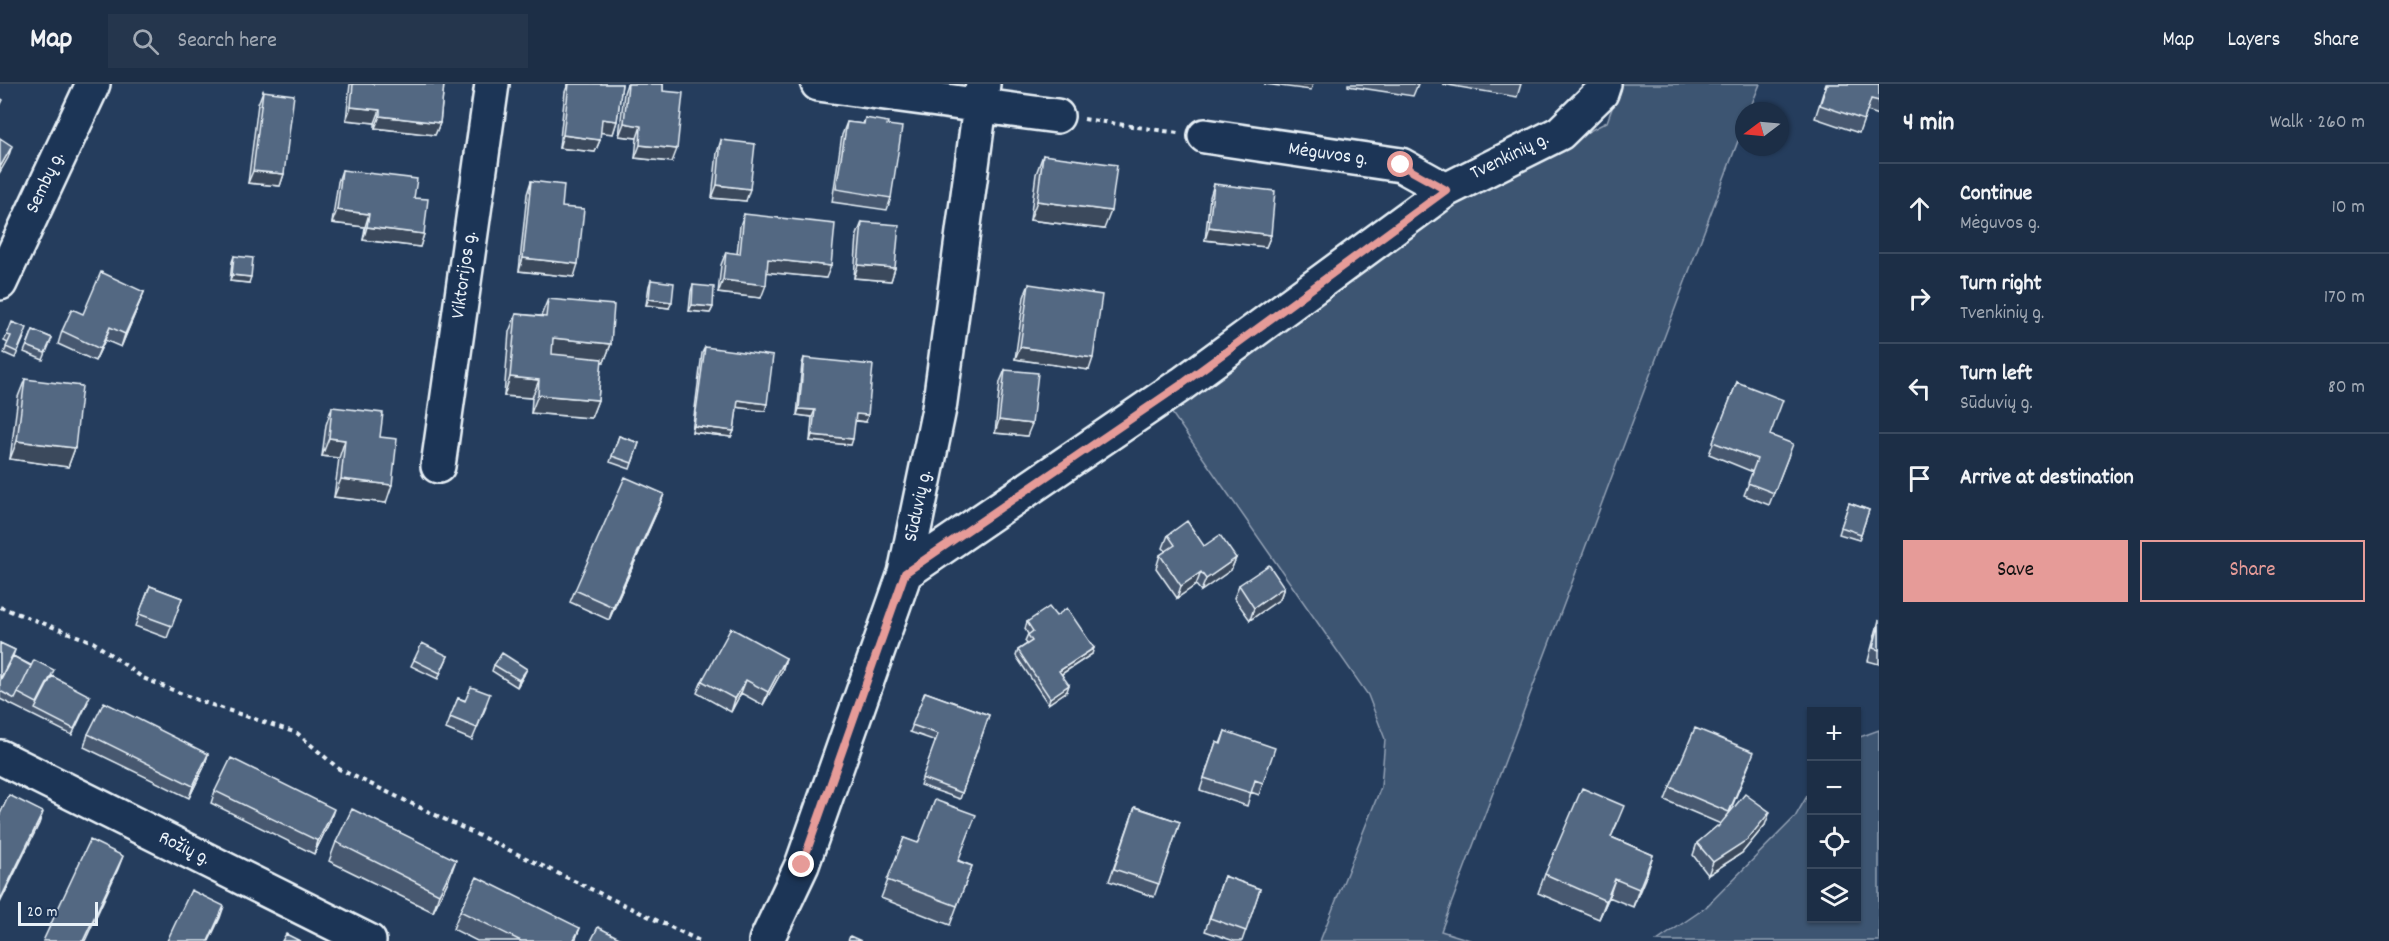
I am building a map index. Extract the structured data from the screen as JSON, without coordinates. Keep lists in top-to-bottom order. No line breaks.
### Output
{"streets":{"street":["Mėguvos g.","Tvenkinių g.","Sembų g.","Viktorijos g.","Sūduvių g.","Rožių g."]},"crossings":[["Mėguvos g.","Tvenkinių g."],["Tvenkinių g.","Sūduvių g."]],"scale_bar":"20 m","north":"left","page":{"header":"Map","search":"Search here","nav":["Map","Layers","Share"],"heading":["4 min","Walk · 260 m"],"list":[["Continue","Mėguvos g.","10 m"],["Turn right","Tvenkinių g.","170 m"],["Turn left","Sūduvių g.","80 m"],"Arrive at destination"],"buttons":["Save","Share"],"map_buttons":["+","−"],"scale":"20 m"}}
